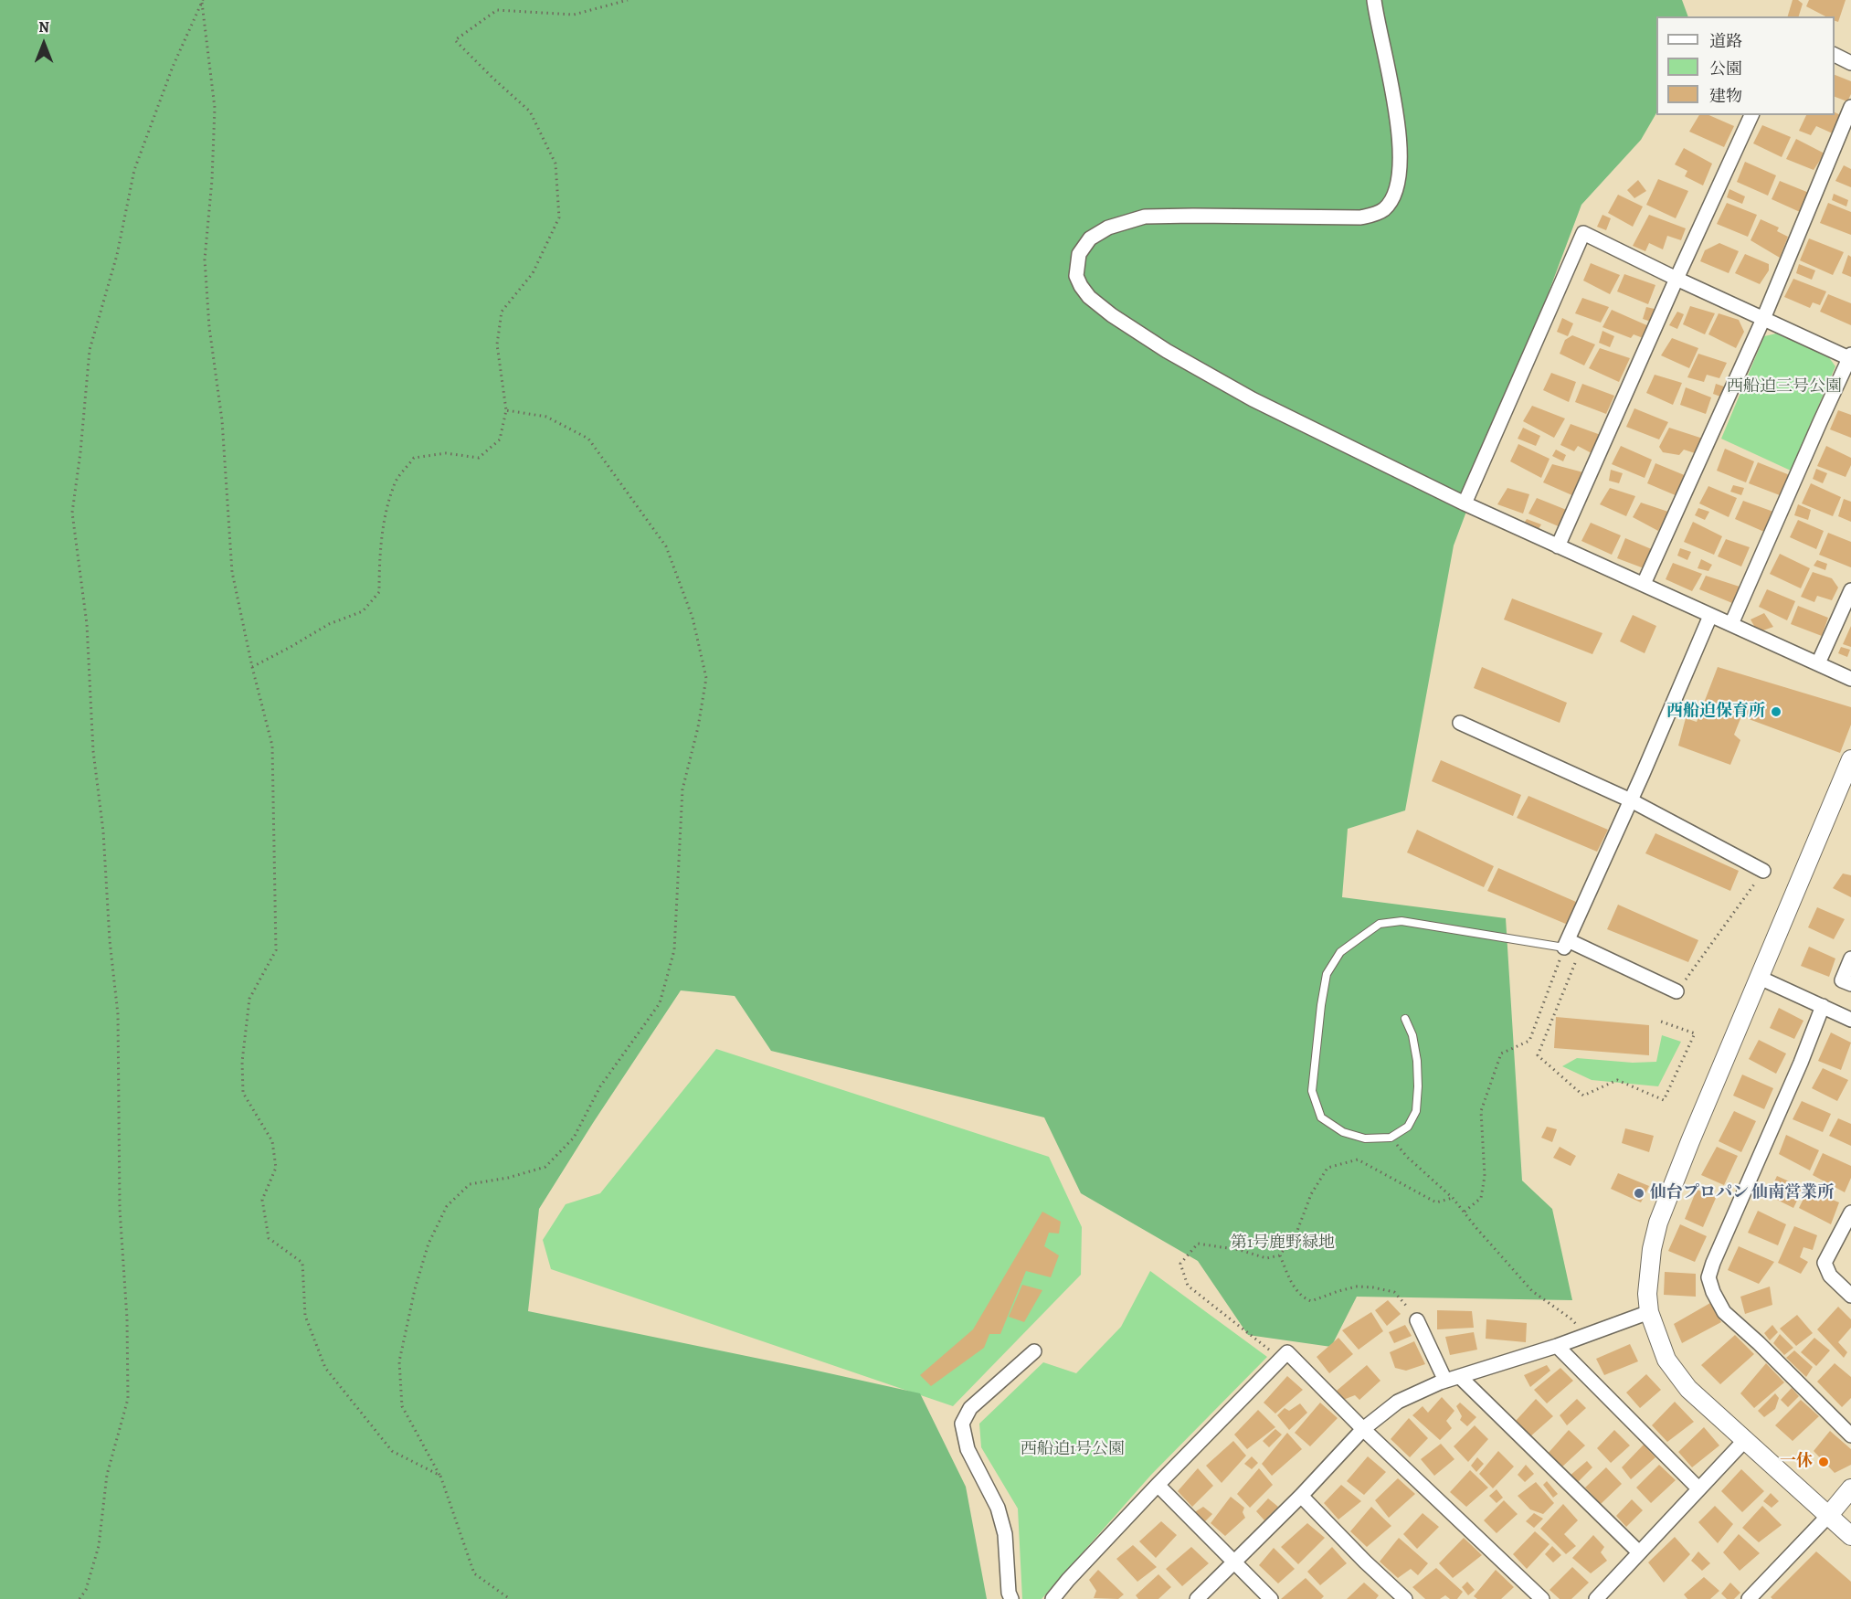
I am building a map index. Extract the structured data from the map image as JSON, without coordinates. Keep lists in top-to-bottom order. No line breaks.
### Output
{"parks":["西船迫三号公園","第1号鹿野緑地","西船迫1号公園"],"places":["西船迫保育所","仙台プロパン 仙南営業所","一休"],"legend":["道路","公園","建物"],"north":"top"}
